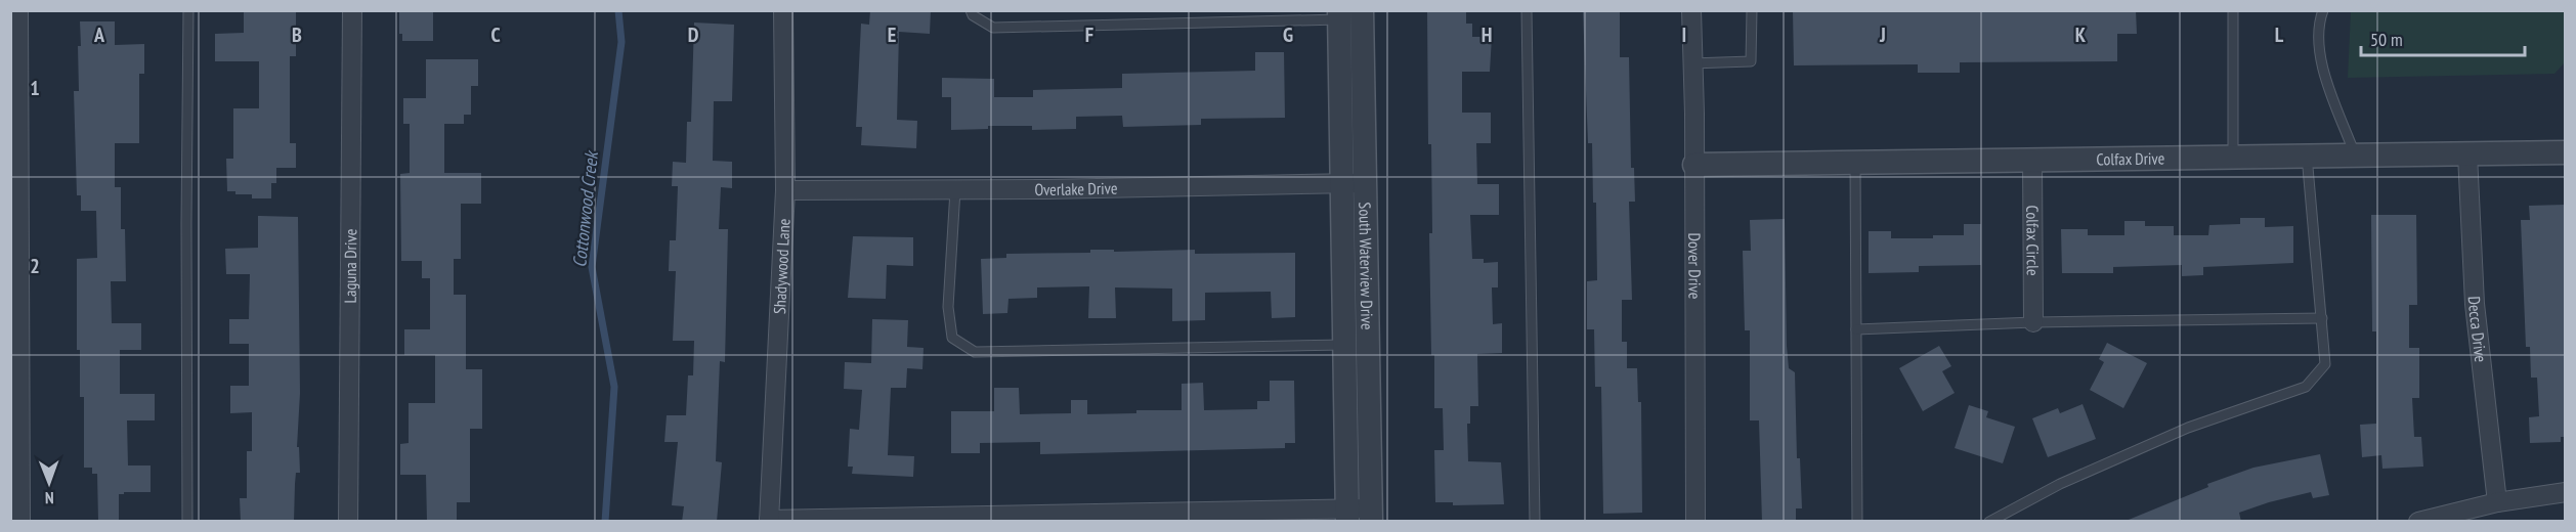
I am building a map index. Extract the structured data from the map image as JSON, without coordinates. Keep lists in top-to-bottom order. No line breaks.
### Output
{"streets":{"street":["Colfax Drive","Overlake Drive","Colfax Circle","Laguna Drive","Shadywood Lane","South Waterview Drive","Dover Drive","Decca Drive"]},"crossings":[["Colfax Drive","Colfax Circle"],["Colfax Drive","Dover Drive"],["Colfax Drive","Decca Drive"],["Overlake Drive","Shadywood Lane"],["Overlake Drive","South Waterview Drive"]],"water":["Cottonwood Creek"],"scale_bar":"50 m","north":"bottom","grid":{"columns":["A","B","C","D","E","F","G","H","I","J","K","L"],"rows":["1","2"]}}
